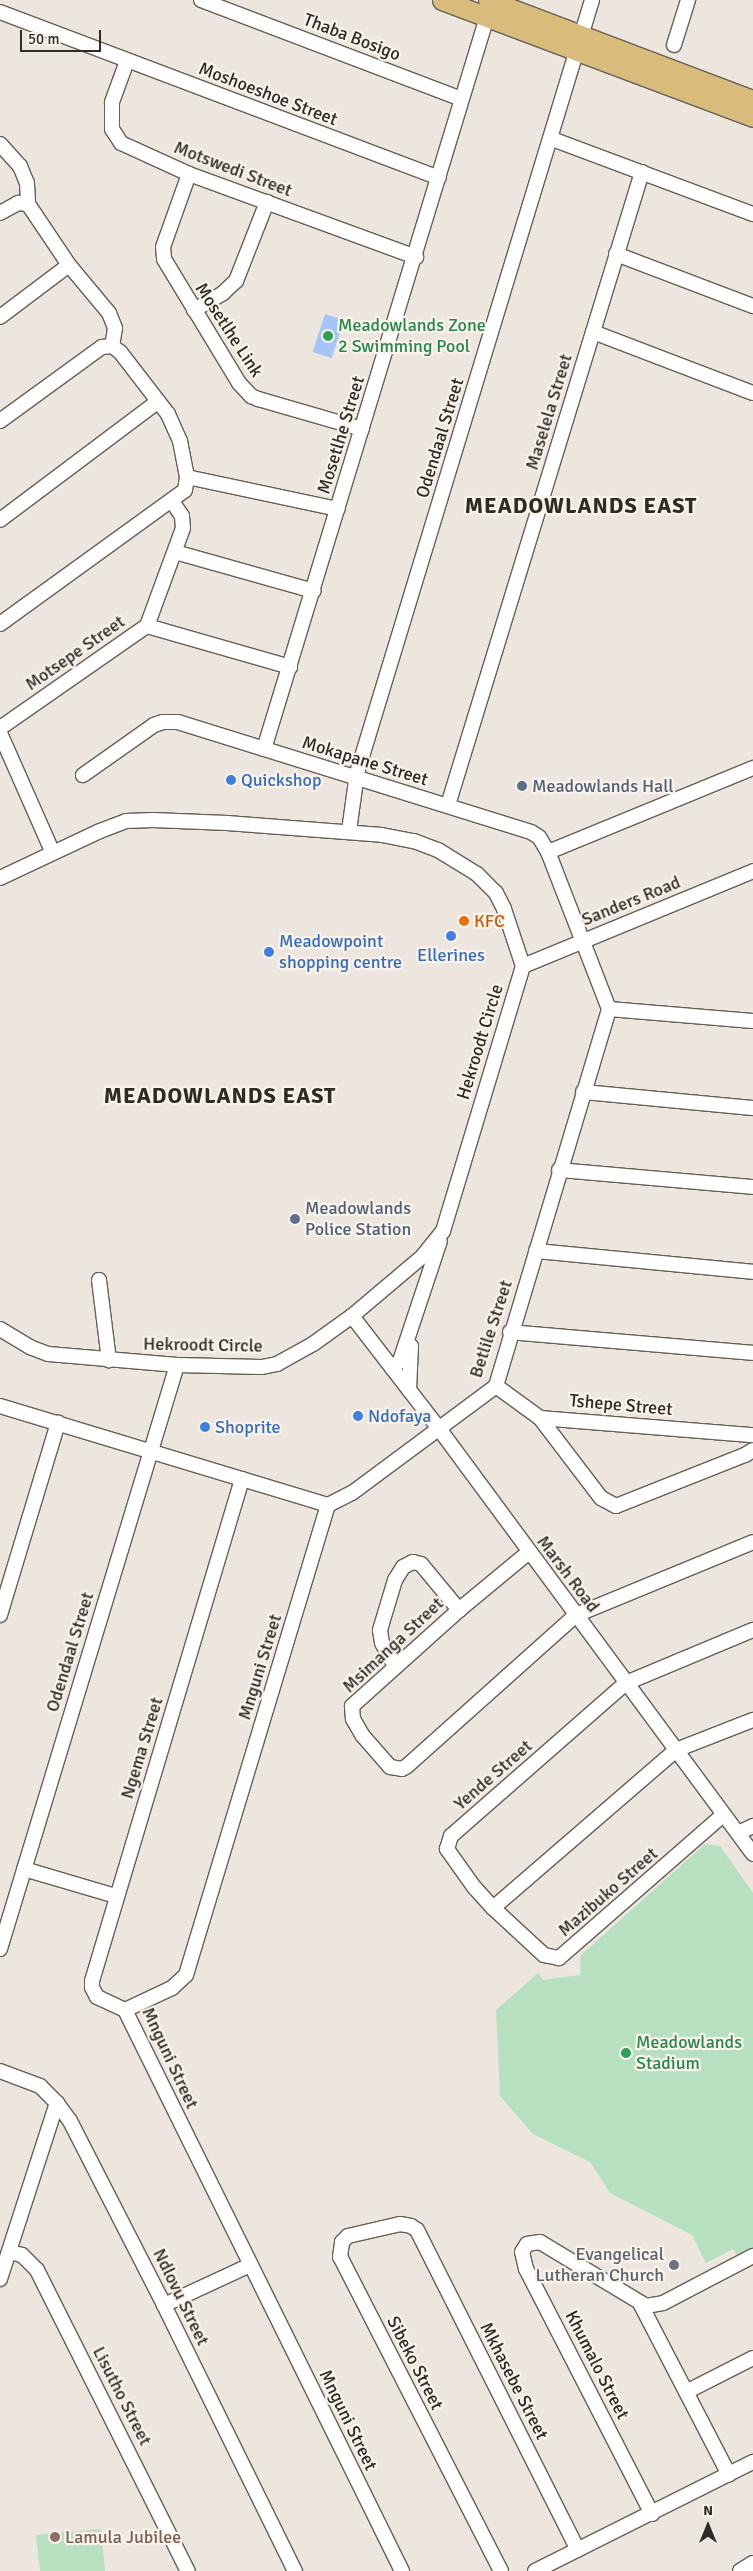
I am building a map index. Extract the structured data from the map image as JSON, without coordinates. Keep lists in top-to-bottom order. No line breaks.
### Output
{"streets":{"street":["Thaba Bosigo","Moshoeshoe Street","Motswedi Street","Mosetlhe Link","Maselela Street","Mosetlhe Street","Odendaal Street","Motsepe Street","Mokapane Street","Sanders Road","Hekroodt Circle","Betlile Street","Tshepe Street","Marsh Road","Msimanga Street","Mnguni Street","Ngema Street","Yende Street","Mazibuko Street","Ndlovu Street","Sibeko Street","Khumalo Street","Mkhasebe Street","Lisutho Street"]},"crossings":[["Thaba Bosigo","Mosetlhe Street"],["Moshoeshoe Street","Motswedi Street"],["Moshoeshoe Street","Mosetlhe Street"],["Motswedi Street","Mosetlhe Link"],["Motswedi Street","Mosetlhe Street"],["Mosetlhe Link","Mosetlhe Street"],["Maselela Street","Mokapane Street"],["Mosetlhe Street","Motsepe Street"],["Mosetlhe Street","Mokapane Street"],["Odendaal Street","Mokapane Street"],["Odendaal Street","Hekroodt Circle"],["Mokapane Street","Sanders Road"],["Sanders Road","Hekroodt Circle"],["Hekroodt Circle","Marsh Road"],["Betlile Street","Marsh Road"],["Betlile Street","Mnguni Street"],["Marsh Road","Msimanga Street"],["Marsh Road","Yende Street"],["Marsh Road","Mazibuko Street"],["Mnguni Street","Ngema Street"],["Yende Street","Mazibuko Street"],["Sibeko Street","Mkhasebe Street"]],"districts":["MEADOWLANDS EAST","MEADOWLANDS EAST"],"places":["Meadowlands Zone 2 Swimming Pool","Quickshop","Meadowlands Hall","KFC","Ellerines","Meadowpoint shopping centre","Meadowlands Police Station","Ndofaya","Shoprite","Meadowlands Stadium","Evangelical Lutheran Church","Lamula Jubilee"],"scale_bar":"50 m","north":"top"}
